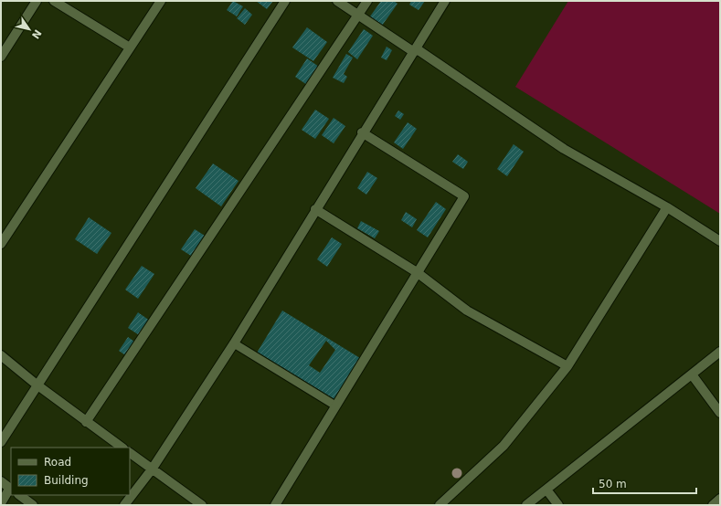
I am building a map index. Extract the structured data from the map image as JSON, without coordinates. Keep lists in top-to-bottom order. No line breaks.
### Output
{"legend":["Road","Building"],"scale_bar":"50 m","north":"bottom right"}
